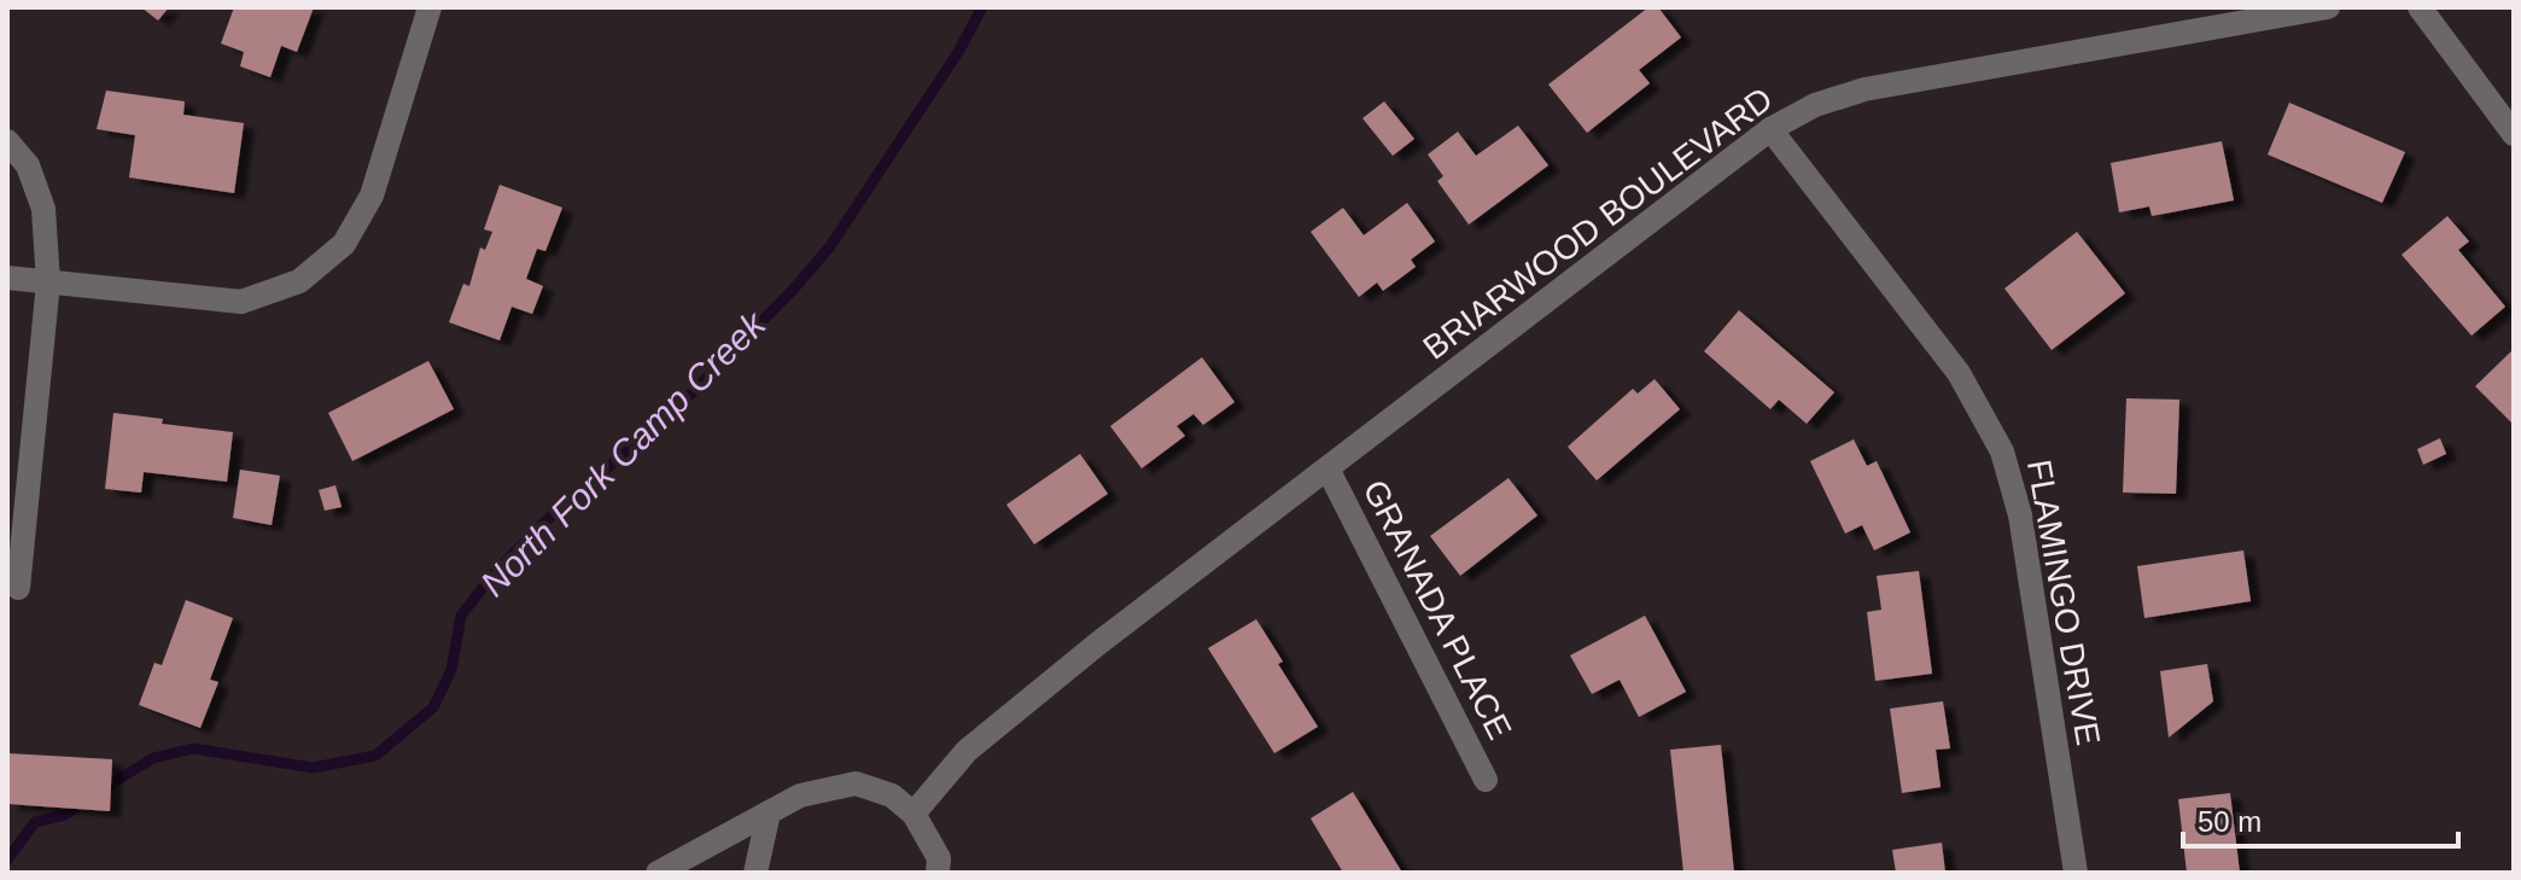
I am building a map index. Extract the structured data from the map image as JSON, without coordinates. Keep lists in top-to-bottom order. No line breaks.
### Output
{"streets":{"street":["BRIARWOOD BOULEVARD","FLAMINGO DRIVE","GRANADA PLACE"]},"crossings":[["BRIARWOOD BOULEVARD","FLAMINGO DRIVE"],["BRIARWOOD BOULEVARD","GRANADA PLACE"]],"water":["North Fork Camp Creek"],"scale_bar":"50 m"}
